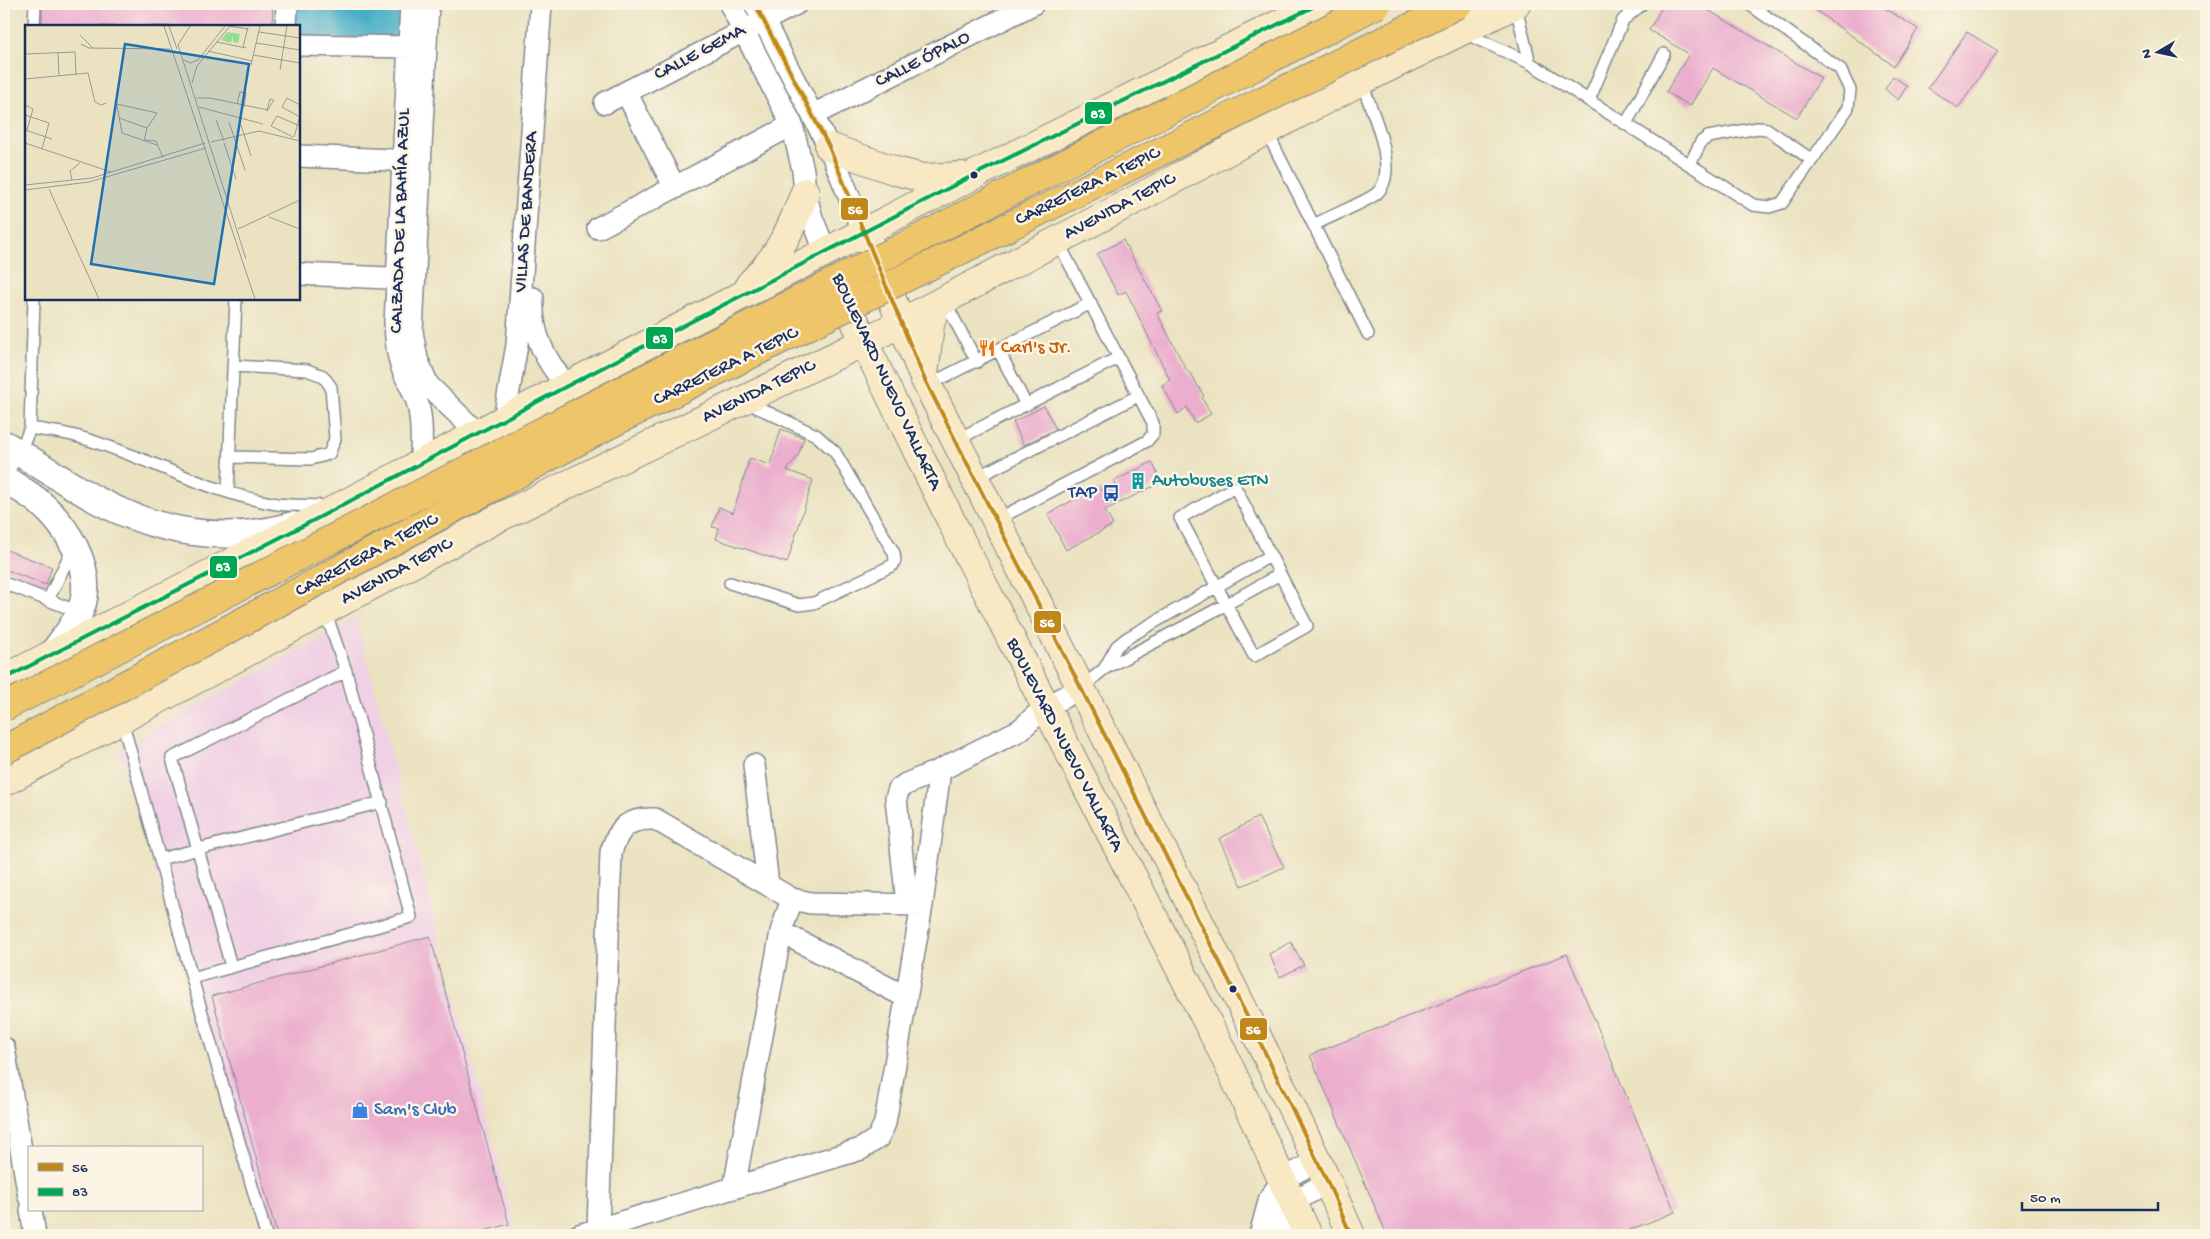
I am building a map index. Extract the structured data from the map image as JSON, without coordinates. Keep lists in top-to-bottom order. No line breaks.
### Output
{"streets":{"highway":["CARRETERA A TEPIC"],"main road":["AVENIDA TEPIC","BOULEVARD NUEVO VALLARTA"],"street":["CALLE GEMA","CALLE ÓPALO","VILLAS DE BANDERA","CALZADA DE LA BAHÍA AZUL"]},"crossings":[["AVENIDA TEPIC","BOULEVARD NUEVO VALLARTA"]],"places":{"restaurant":["Carl's Jr."],"building":["Autobuses ETN"],"bus stop":["TAP"],"shop":["Sam's Club"]},"lines":["transit line 56","transit line 83"],"legend":["56","83"],"scale_bar":"50 m","north":"left"}
